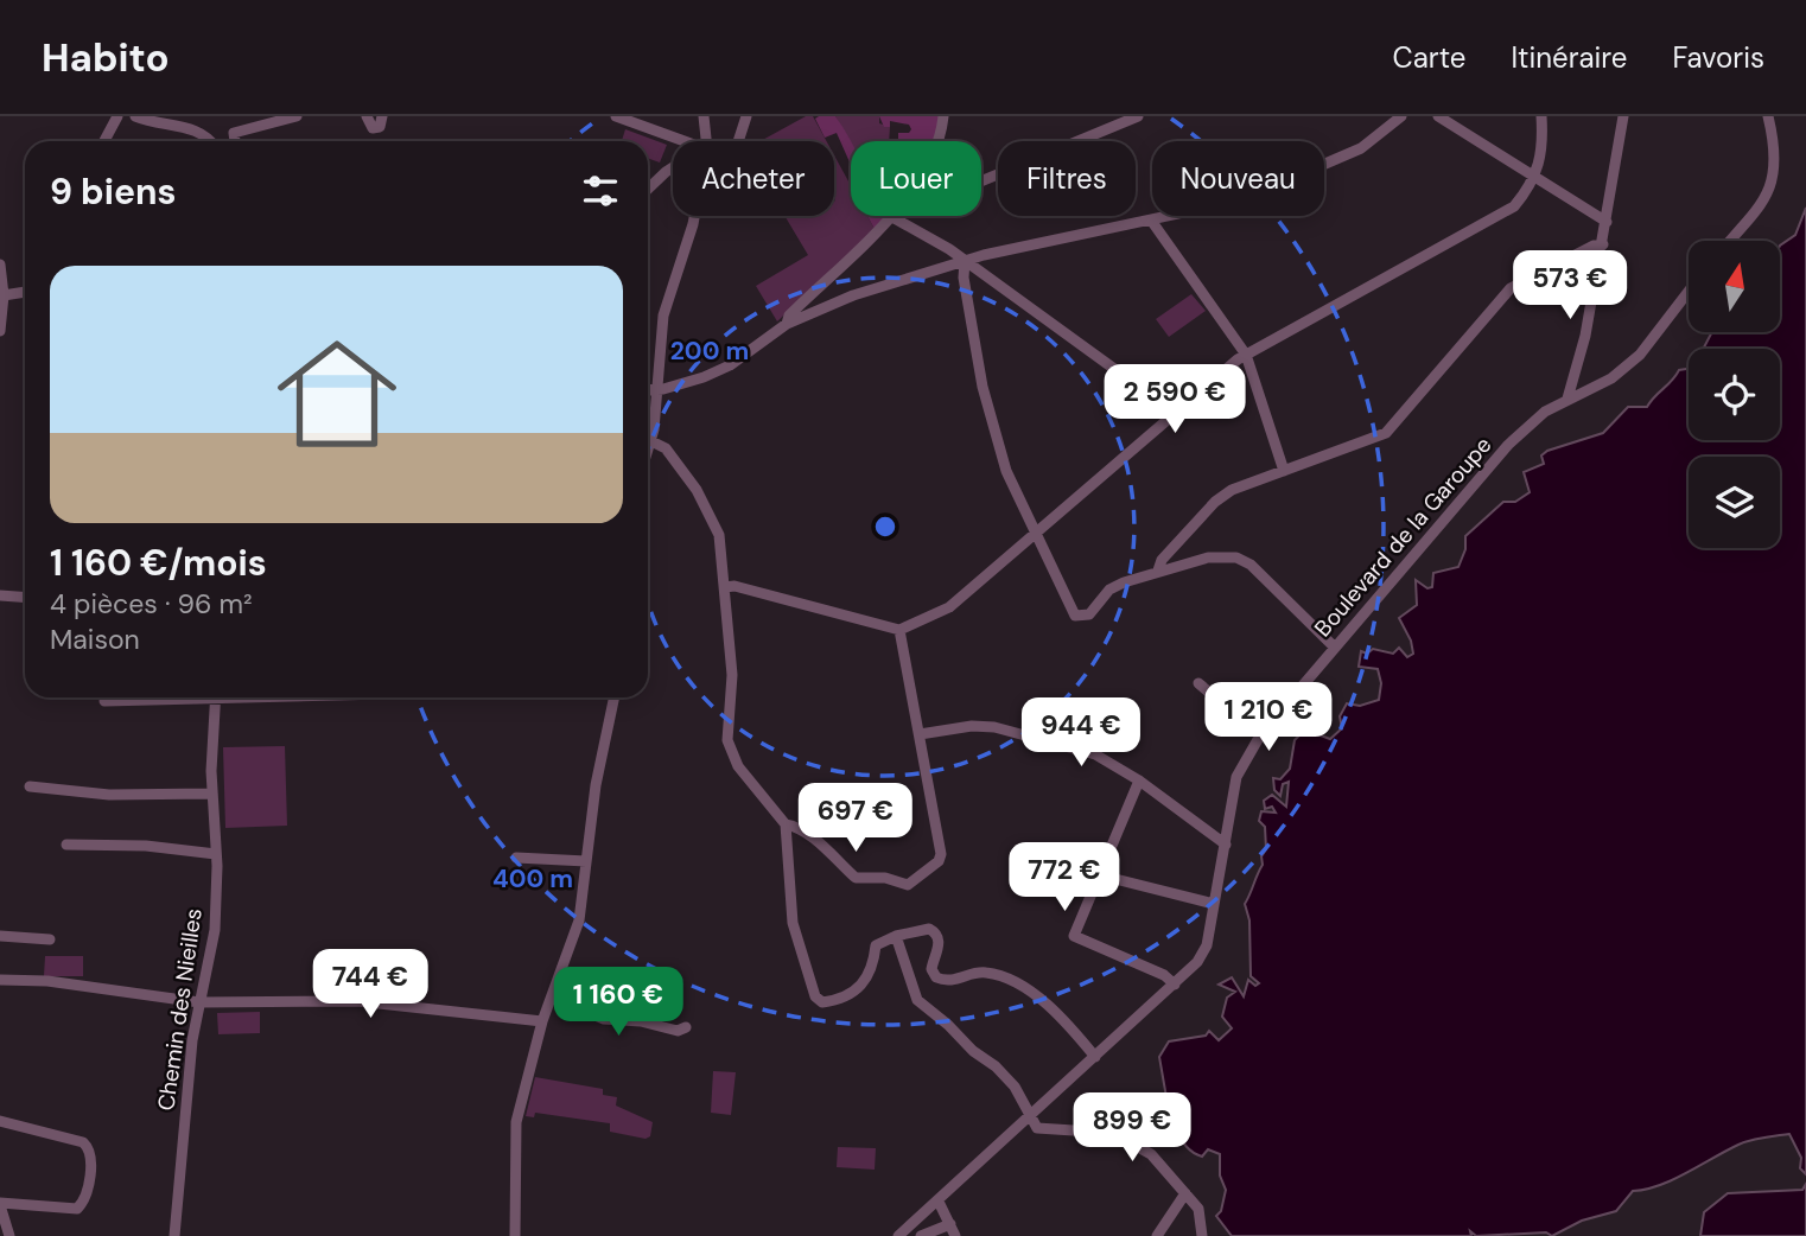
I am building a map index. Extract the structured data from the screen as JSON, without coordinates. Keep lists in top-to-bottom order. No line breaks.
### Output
{"streets":{"street":["Boulevard de la Garoupe","Chemin des Nieilles"]},"north":"top","page":{"header":"Habito","nav":["Carte","Itinéraire","Favoris"],"chip":["Acheter","Louer","Filtres","Nouveau"],"heading":"9 biens","list":[{"name":"1 160 €/mois","note":"4 pièces · 96 m² · Maison"}],"price":["573 €","2 590 €","1 210 €","944 €","697 €","772 €","744 €","1 160 €","899 €"]},"rings":["200 m","400 m"]}
